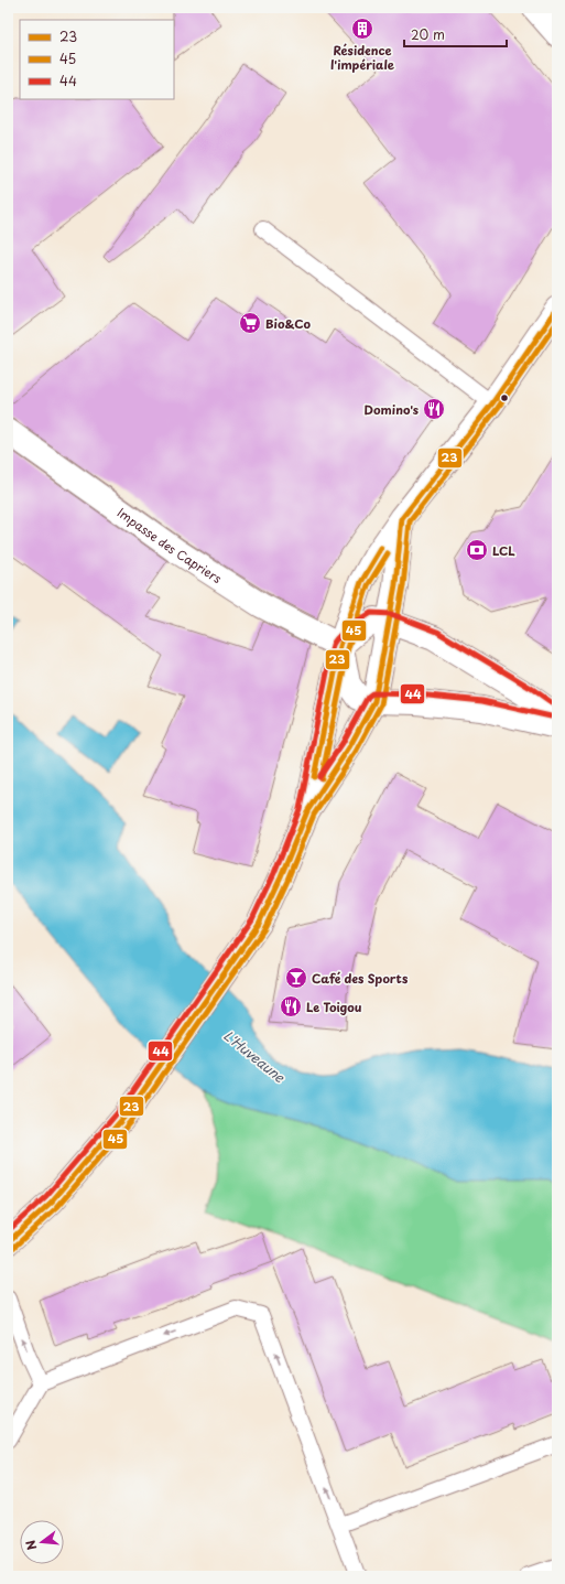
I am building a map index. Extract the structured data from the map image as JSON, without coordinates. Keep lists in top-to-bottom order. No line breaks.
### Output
{"streets":{"street":["Impasse des Capriers"]},"water":["L'Huveaune"],"places":{"building":["Résidence l'impériale"],"supermarket":["Bio&Co"],"restaurant":["Domino's","Le Toigou"],"bank":["LCL"],"bar":["Café des Sports"]},"lines":["transit line 23","transit line 45","transit line 44"],"legend":["23","45","44"],"scale_bar":"20 m","north":"left"}
